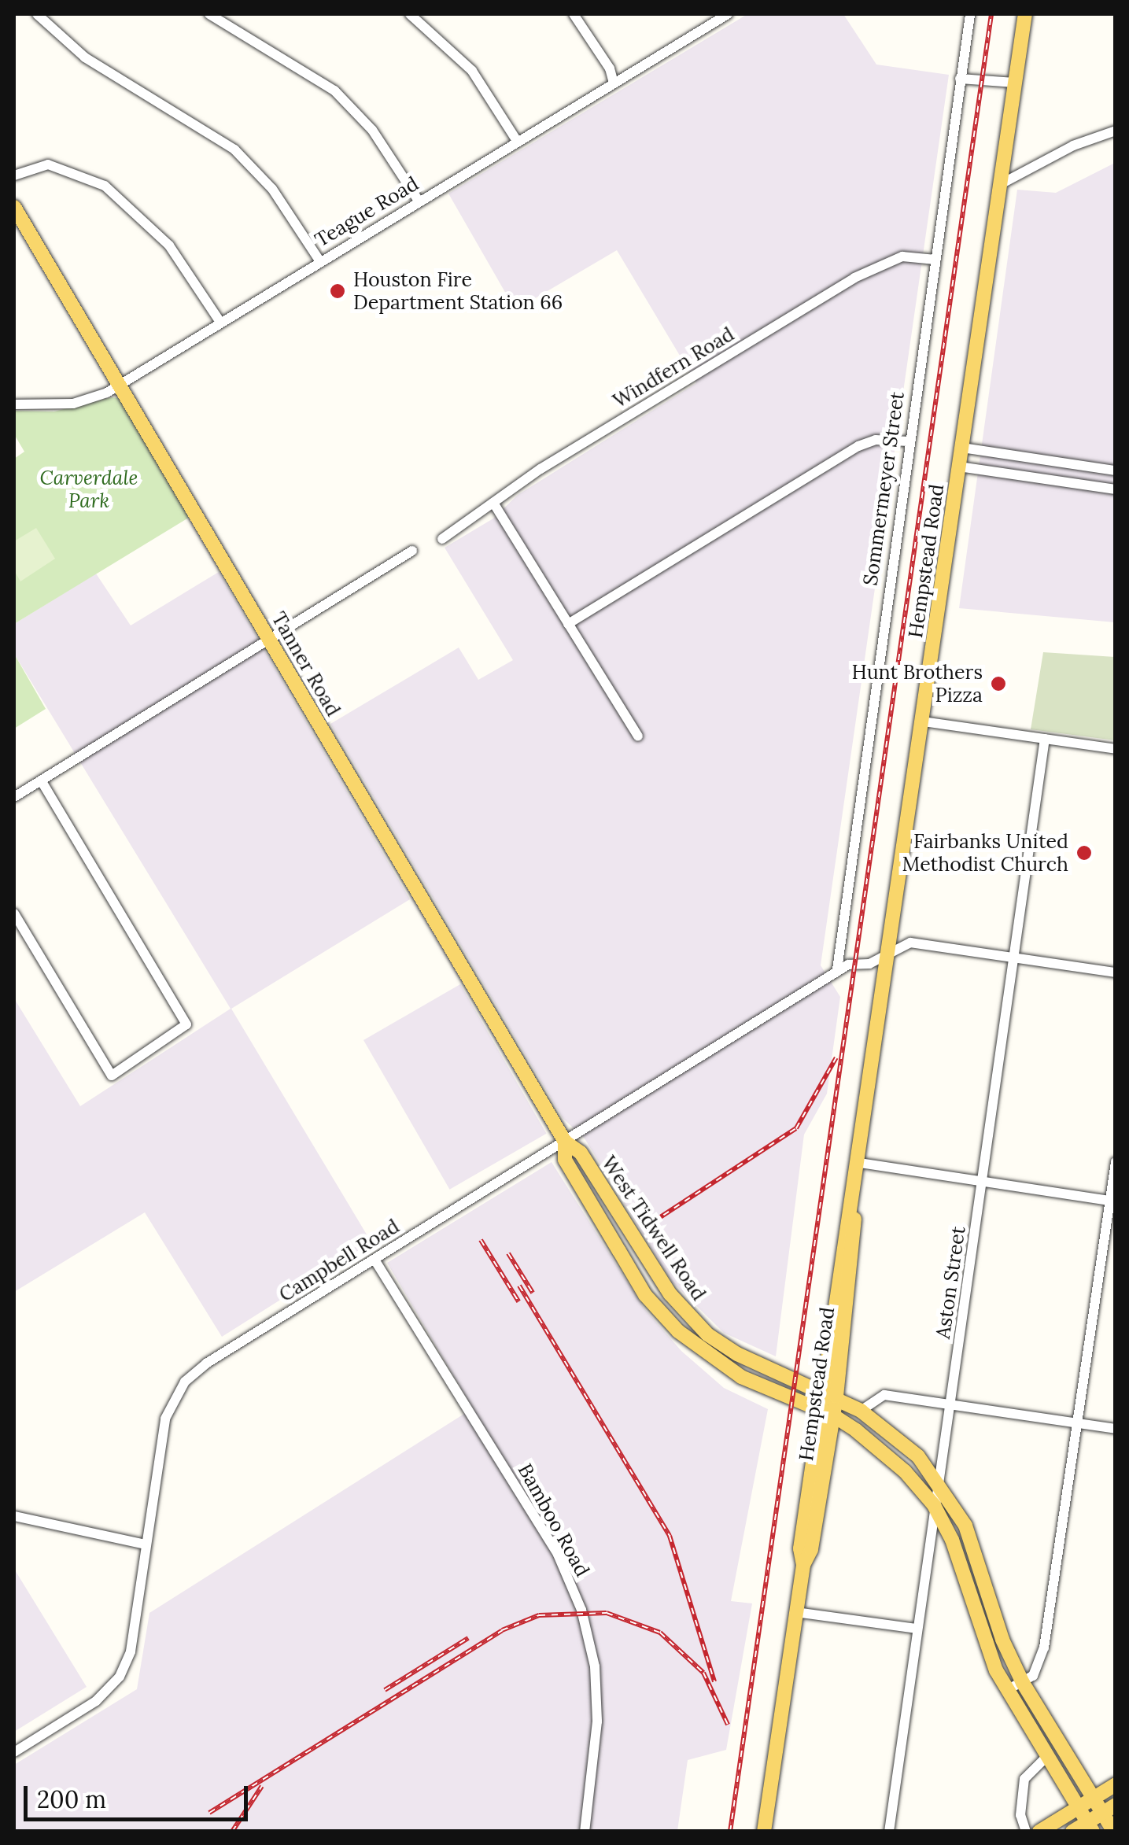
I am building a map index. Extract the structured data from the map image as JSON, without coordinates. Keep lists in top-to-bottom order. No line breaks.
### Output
{"streets":{"main road":["Hempstead Road","Tanner Road","West Tidwell Road"],"street":["Teague Road","Windfern Road","Sommermeyer Street","Campbell Road","Aston Street","Bamboo Road"]},"crossings":[["Teague Road","Tanner Road"],["Windfern Road","Sommermeyer Street"],["Sommermeyer Street","Campbell Road"],["Hempstead Road","West Tidwell Road"],["Hempstead Road","Campbell Road"],["Tanner Road","West Tidwell Road"],["Tanner Road","Campbell Road"],["West Tidwell Road","Campbell Road"],["West Tidwell Road","Aston Street"],["Campbell Road","Aston Street"],["Campbell Road","Bamboo Road"]],"parks":["Carverdale Park"],"places":["Houston Fire Department Station 66","Hunt Brothers Pizza","Fairbanks United Methodist Church"],"scale_bar":"200 m"}
